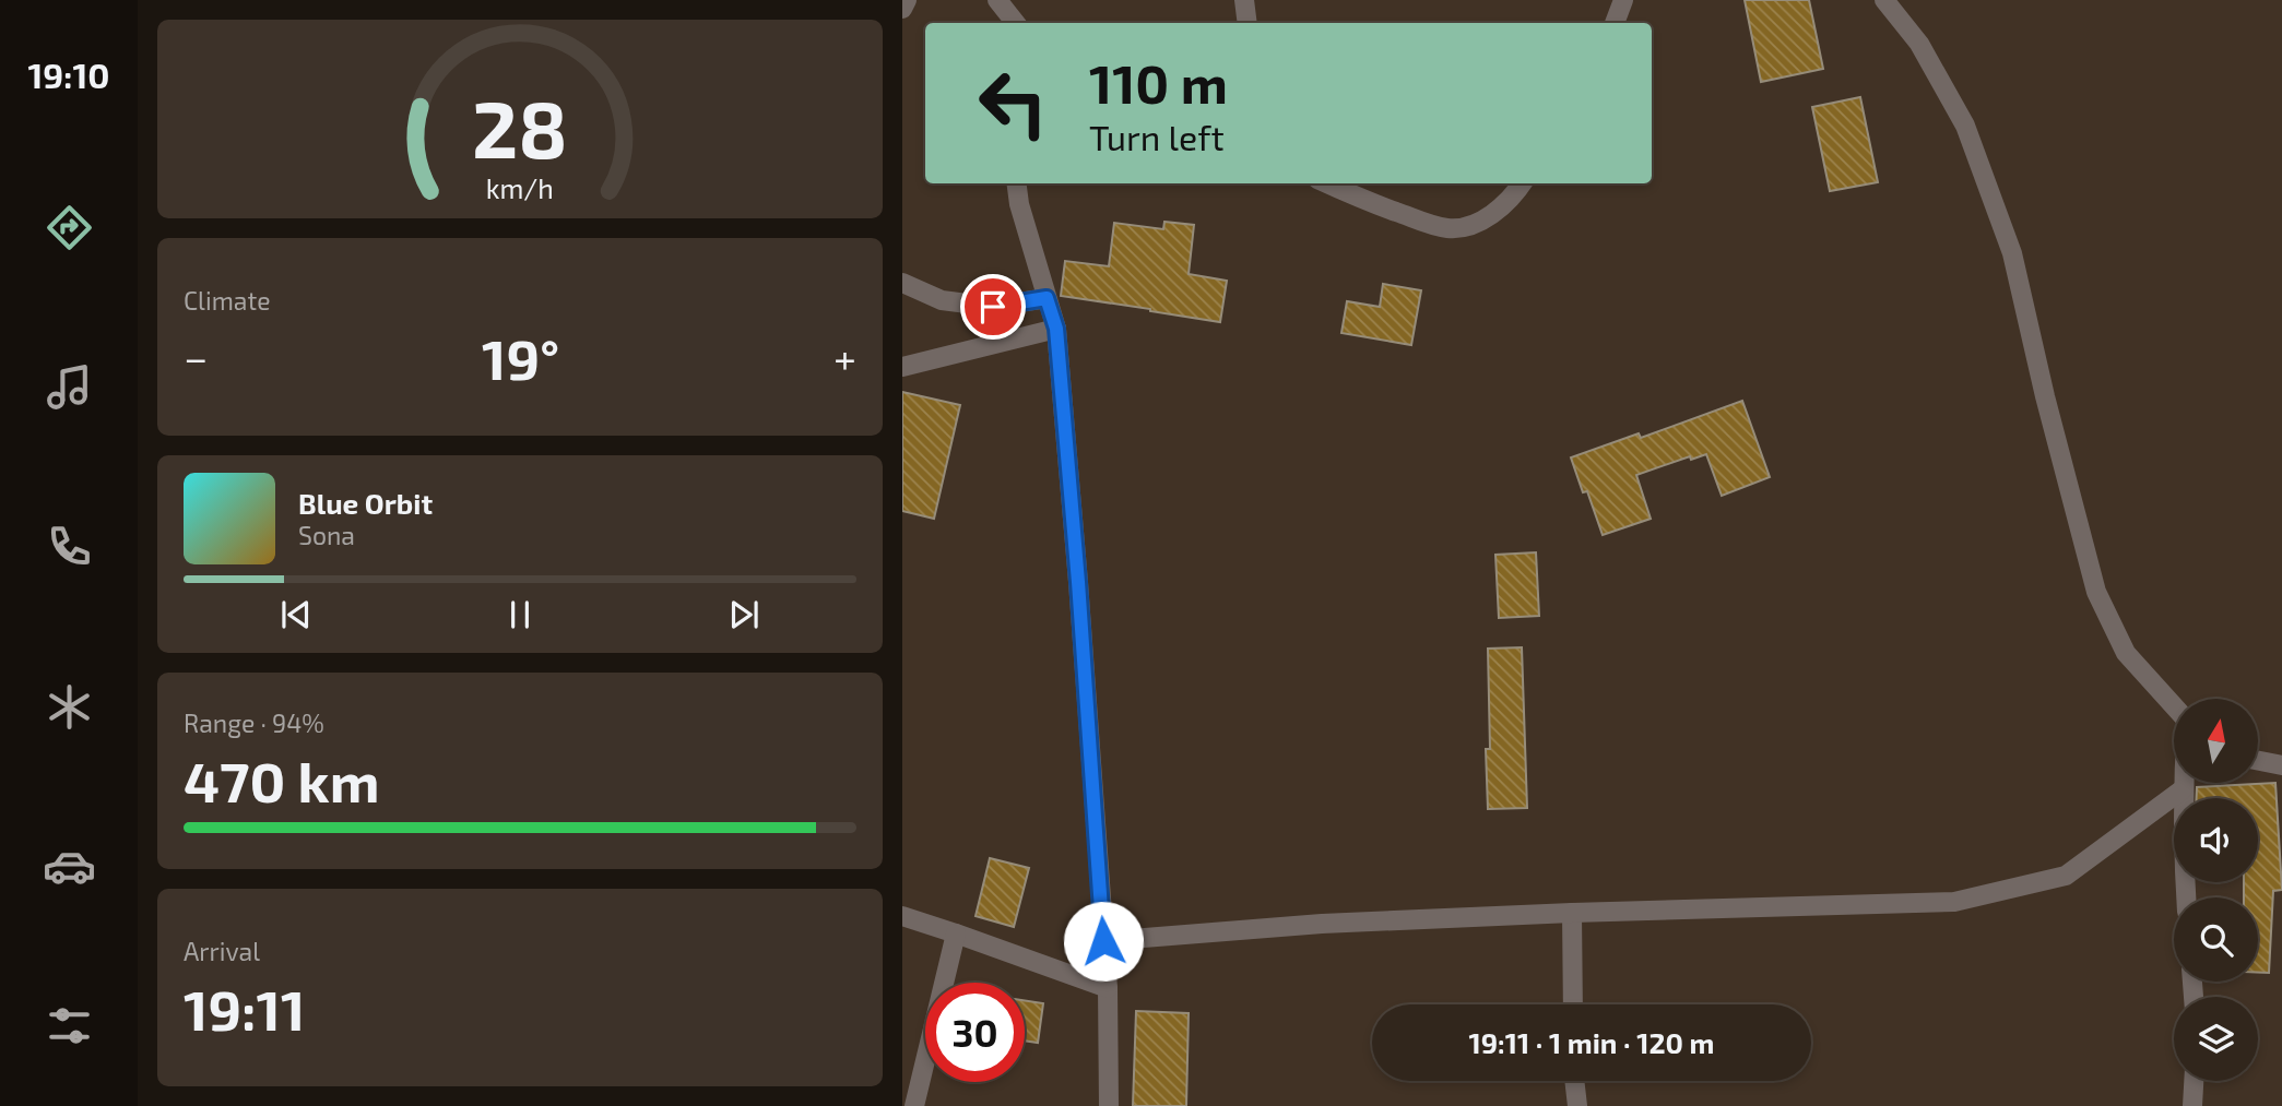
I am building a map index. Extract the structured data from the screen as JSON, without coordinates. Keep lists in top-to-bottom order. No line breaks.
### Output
{"north":"top","page":{"tabs":"19:10","turn":["110 m","Turn left"],"tile":["Climate",["Range · 94%","470 km"],["Arrival","19:11"]],"heat":["−","19°","+"],"song":["Blue Orbit","Sona"],"limit":"30","trip":"19:11 · 1 min · 120 m","gauge":["28","km/h"]}}
